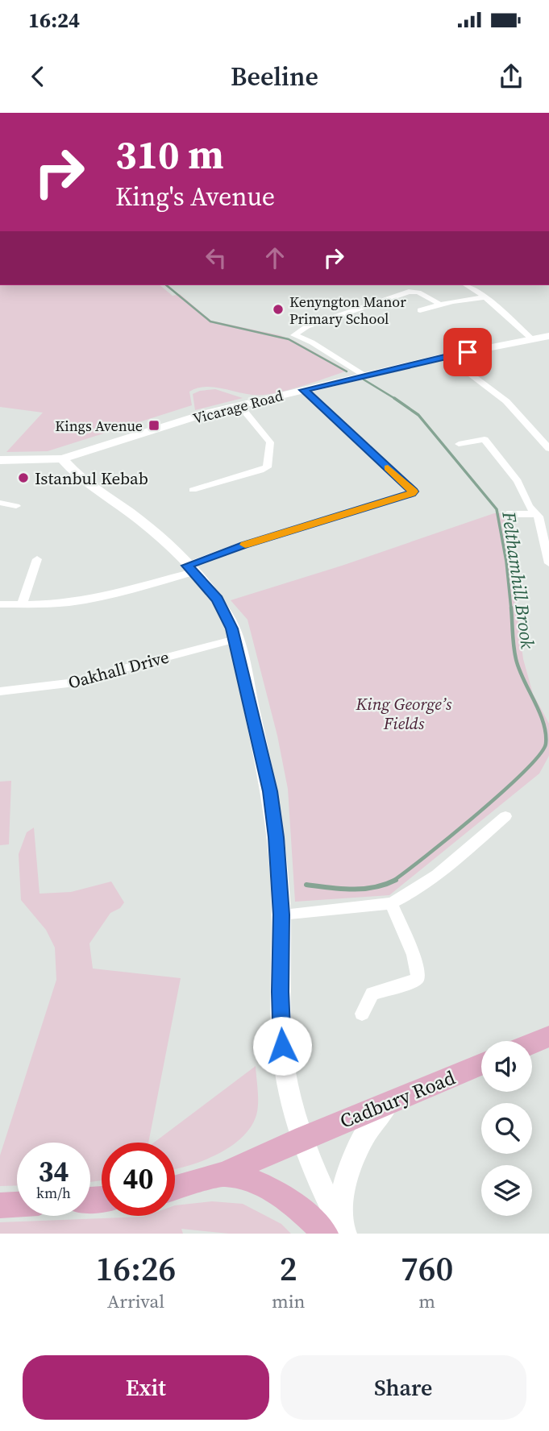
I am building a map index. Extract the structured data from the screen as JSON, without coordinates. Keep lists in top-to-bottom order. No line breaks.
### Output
{"streets":{"main road":["Cadbury Road"],"street":["Vicarage Road","Oakhall Drive"]},"water":["Felthamhill Brook"],"parks":["King George’s Fields"],"places":{"other":["Kenyngton Manor Primary School","Istanbul Kebab"],"transit":["Kings Avenue"]},"page":{"status":"16:24","header":"Beeline","turn":["310 m","King's Avenue"],"speed":"34 km/h","limit":"40","eta":["16:26","Arrival","2","min","760","m"],"buttons":["Exit","Share"]}}
